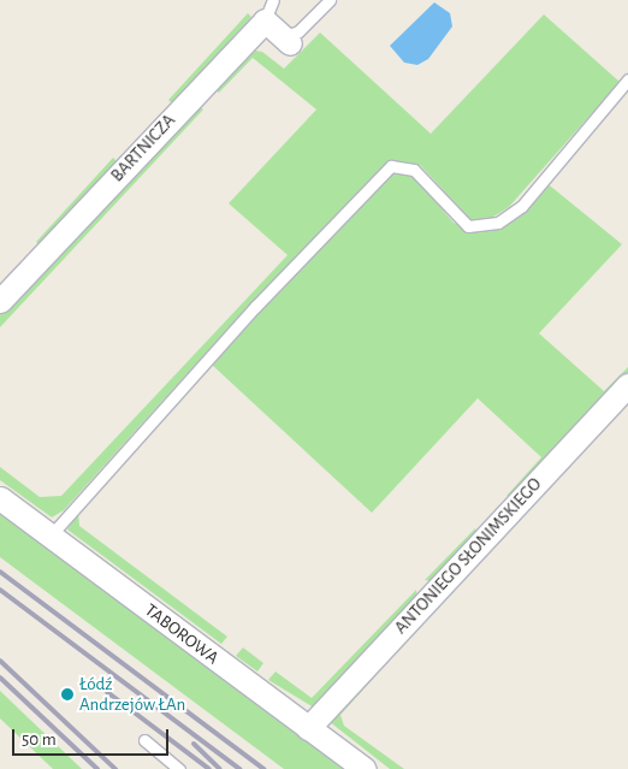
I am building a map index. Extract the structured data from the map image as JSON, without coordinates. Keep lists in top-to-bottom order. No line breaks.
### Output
{"streets":{"street":["BARTNICZA","ANTONIEGO SŁONIMSKIEGO","TABOROWA"]},"crossings":[["ANTONIEGO SŁONIMSKIEGO","TABOROWA"]],"places":["Łódź Andrzejów ŁAn"],"scale_bar":"50 m"}
